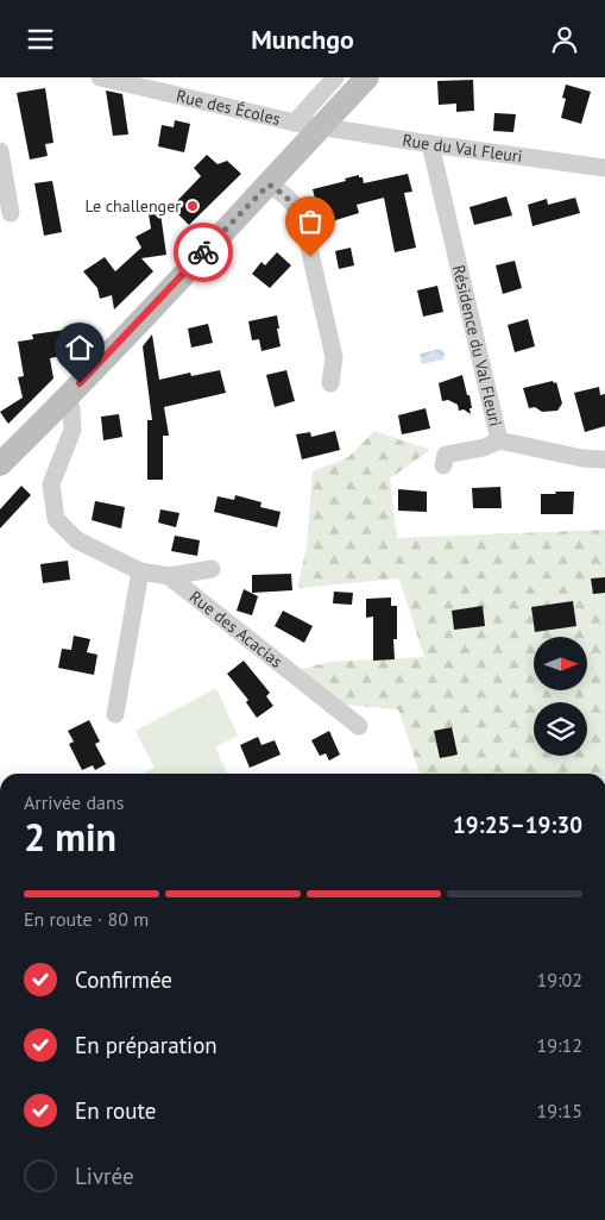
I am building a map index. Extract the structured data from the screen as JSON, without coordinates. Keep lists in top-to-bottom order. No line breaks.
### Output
{"streets":{"street":["Rue des Écoles","Rue du Val Fleuri","Résidence du Val Fleuri","Rue des Acacias"]},"crossings":[["Rue des Écoles","Rue du Val Fleuri"],["Rue du Val Fleuri","Résidence du Val Fleuri"]],"places":["Le challenger"],"north":"right","page":{"header":"Munchgo","heading":["2 min","Arrivée dans","19:25–19:30"],"bar":"En route · 80 m","list":[["Confirmée","19:02"],["En préparation","19:12"],["En route","19:15"],"Livrée"]}}
